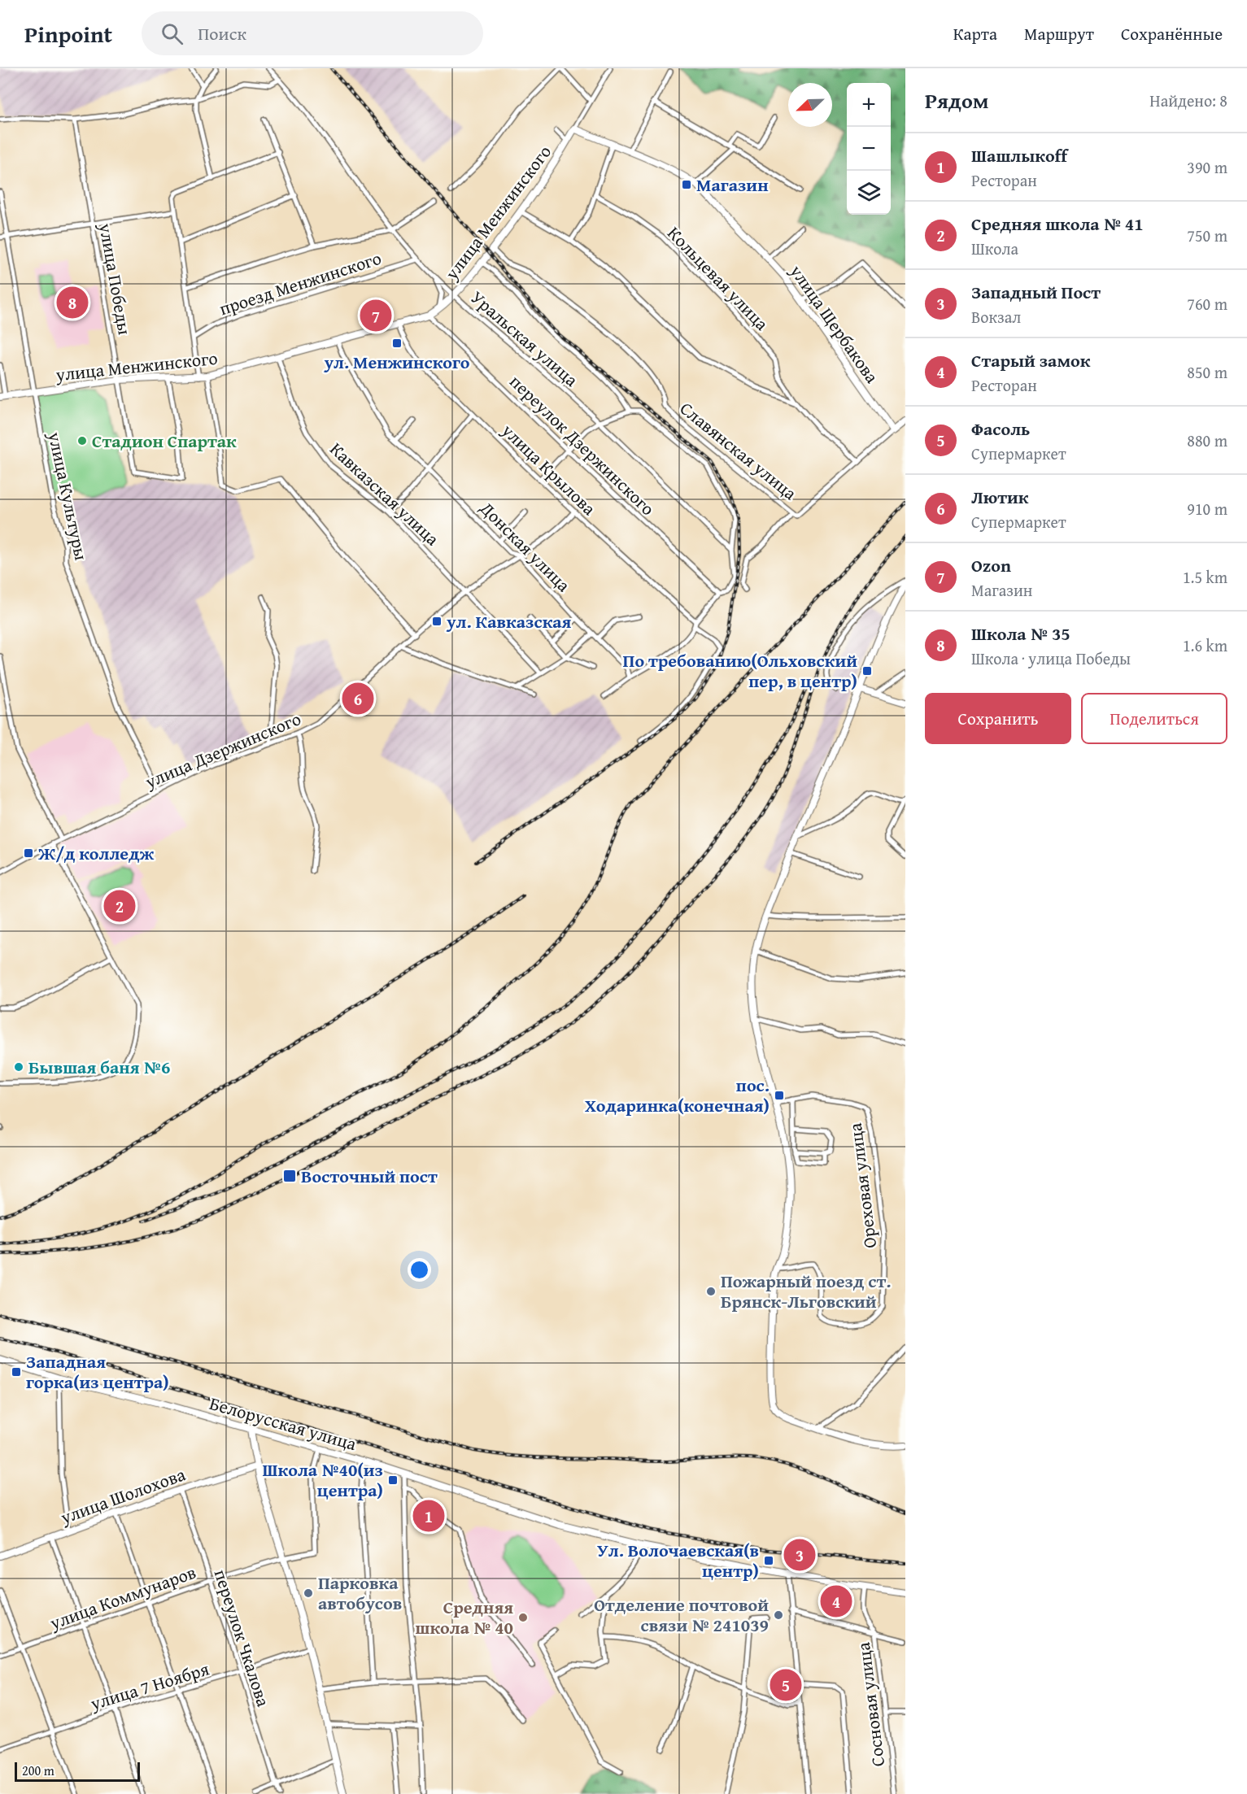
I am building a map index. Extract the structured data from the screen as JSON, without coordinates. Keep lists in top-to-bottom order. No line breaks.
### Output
{"streets":{"street":["улица Менжинского","Кольцевая улица","улица Победы","проезд Менжинского","улица Щербакова","Уральская улица","переулок Дзержинского","Славянская улица","улица Крылова","Кавказская улица","улица Культуры","Донская улица","улица Дзержинского","Ореховая улица","Белорусская улица","улица Шолохова","улица Коммунаров","переулок Чкалова","улица 7 Ноября","Сосновая улица"]},"crossings":[["улица Менжинского","Кольцевая улица"],["улица Менжинского","улица Победы"],["улица Менжинского","улица Щербакова"],["улица Менжинского","Уральская улица"],["улица Менжинского","переулок Дзержинского"],["улица Менжинского","Славянская улица"],["улица Менжинского","улица Крылова"],["улица Менжинского","Кавказская улица"],["улица Менжинского","улица Культуры"],["улица Менжинского","Донская улица"],["Кольцевая улица","Славянская улица"],["проезд Менжинского","Уральская улица"],["Уральская улица","Славянская улица"],["улица Крылова","улица Дзержинского"],["Кавказская улица","улица Дзержинского"],["улица Культуры","улица Дзержинского"],["Донская улица","улица Дзержинского"],["Белорусская улица","улица Коммунаров"],["Белорусская улица","Сосновая улица"],["улица Шолохова","переулок Чкалова"],["улица Коммунаров","переулок Чкалова"],["переулок Чкалова","улица 7 Ноября"]],"places":{"transit":["Магазин","ул. Менжинского","ул. Кавказская","По требованию(Ольховский пер, в центр)","Ж/д колледж","пос. Ходаринка(конечная)","Восточный пост","Западная горка(из центра)","Школа №40(из центра)","Ул. Волочаевская(в центр)"],"other":["Стадион Спартак","Бывшая баня №6","Пожарный поезд ст. Брянск-Льговский","Парковка автобусов","Отделение почтовой связи № 241039","Средняя школа № 40"]},"scale_bar":"200 m","north":"bottom left","page":{"header":"Pinpoint","search":"Поиск","nav":["Карта","Маршрут","Сохранённые"],"heading":["Рядом","Найдено: 8"],"map_buttons":["+","−"],"list":[{"mark":"1","name":"Шашлыкоff","note":"Ресторан","value":"390 m"},{"mark":"2","name":"Средняя школа № 41","note":"Школа","value":"750 m"},{"mark":"3","name":"Западный Пост","note":"Вокзал","value":"760 m"},{"mark":"4","name":"Старый замок","note":"Ресторан","value":"850 m"},{"mark":"5","name":"Фасоль","note":"Супермаркет","value":"880 m"},{"mark":"6","name":"Лютик","note":"Супермаркет","value":"910 m"},{"mark":"7","name":"Ozon","note":"Магазин","value":"1.5 km"},{"mark":"8","name":"Школа № 35","note":"Школа · улица Победы","value":"1.6 km"}],"pins":["8","7","6","2","1","3","4","5"],"buttons":["Сохранить","Поделиться"],"scale":"200 m"}}
